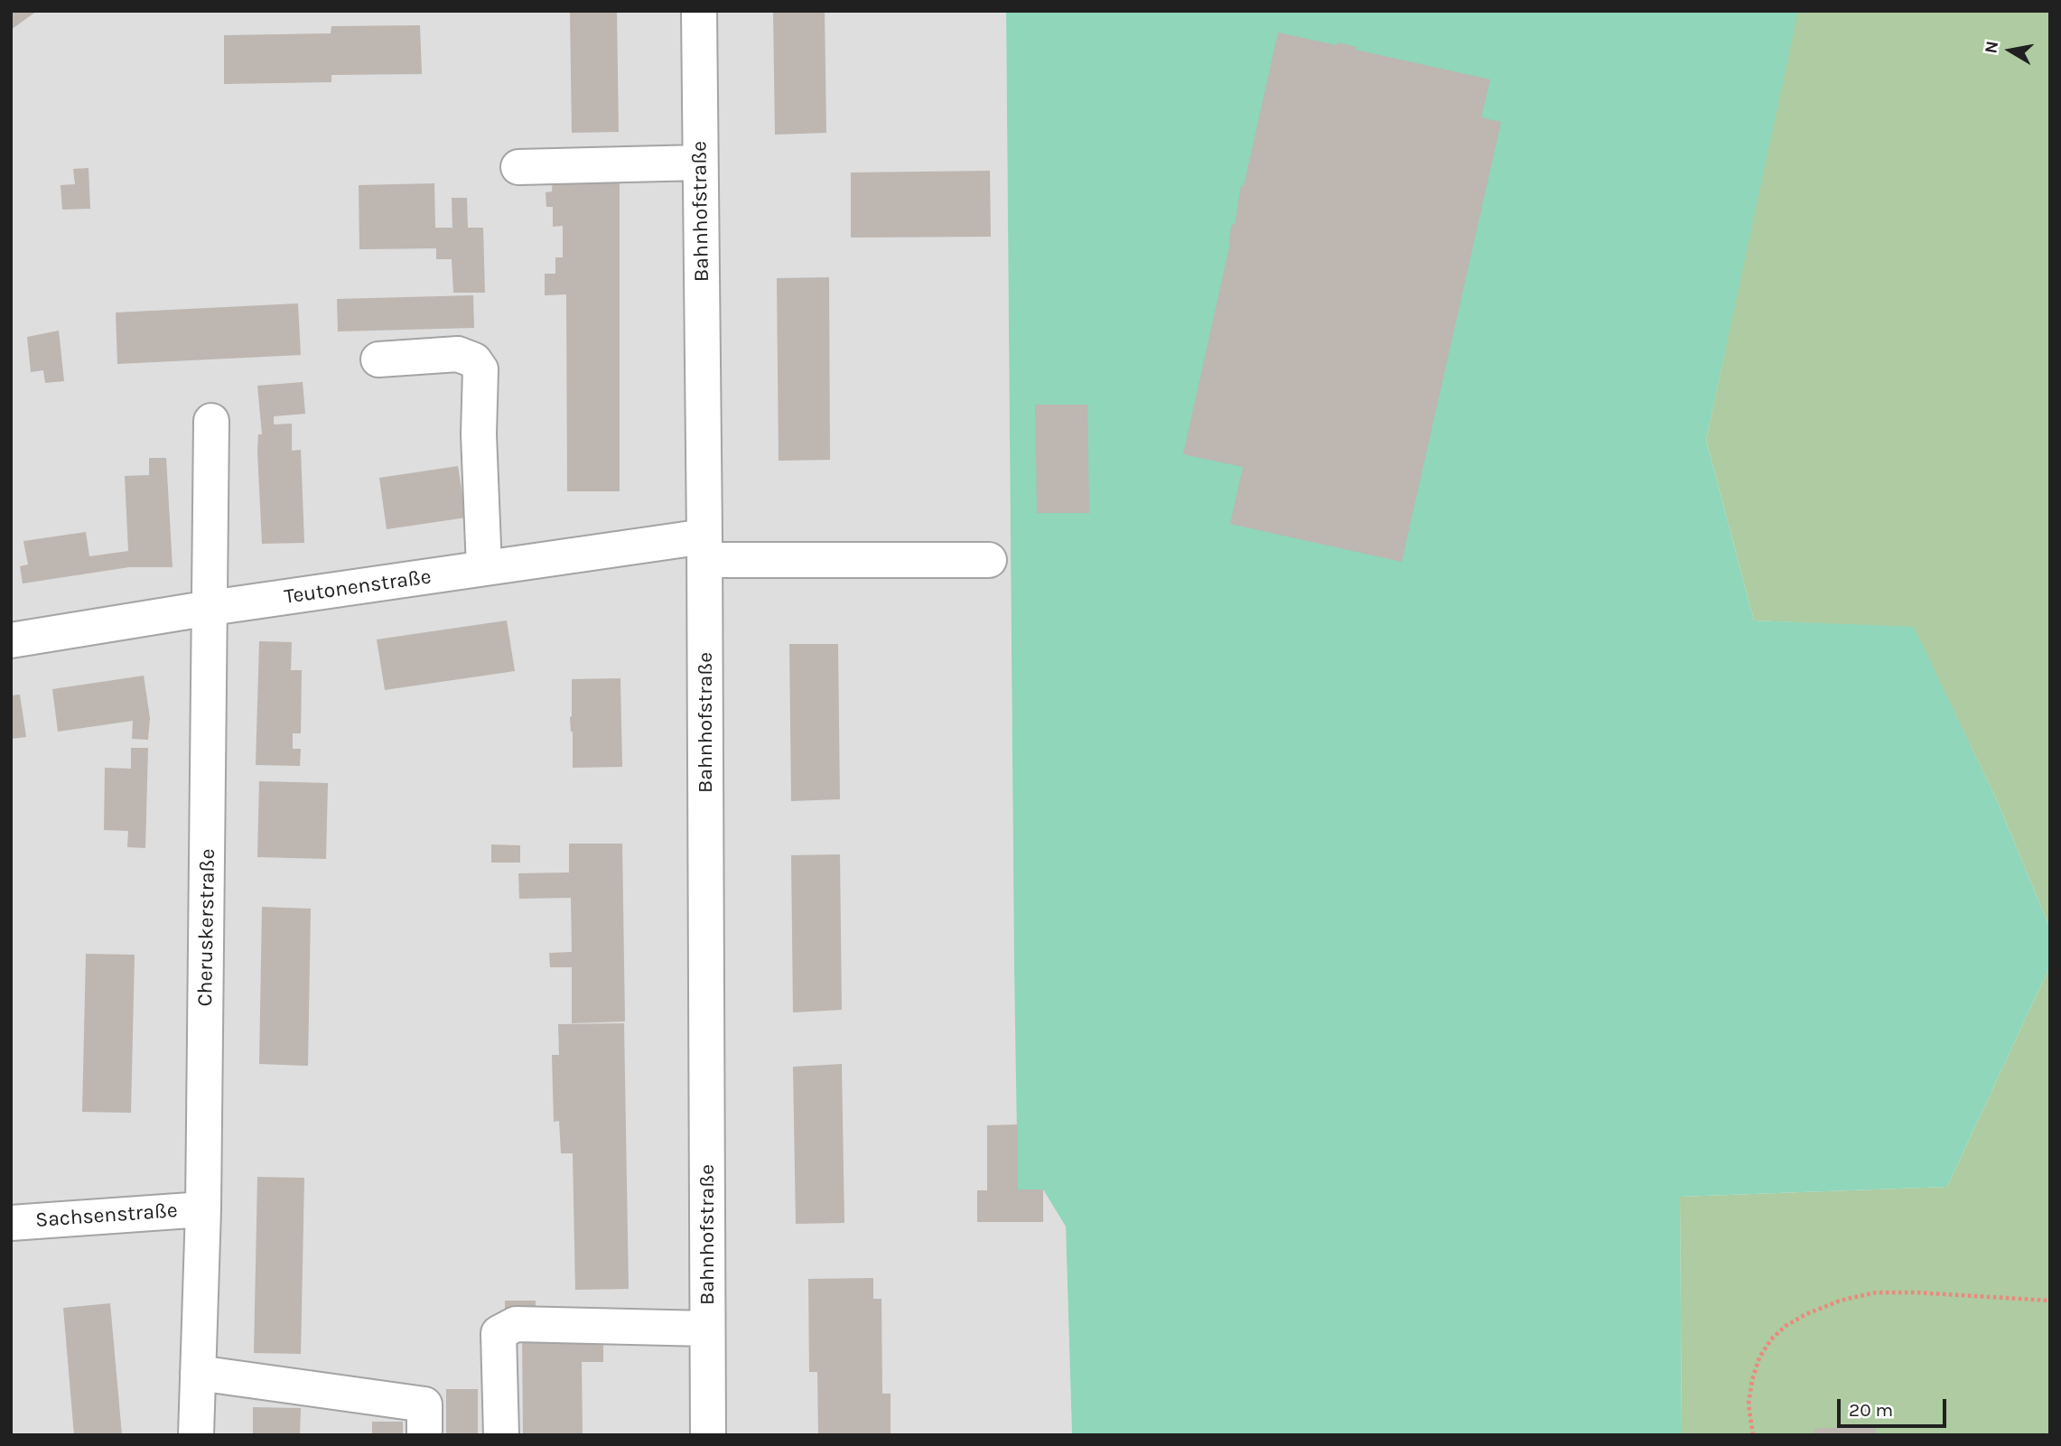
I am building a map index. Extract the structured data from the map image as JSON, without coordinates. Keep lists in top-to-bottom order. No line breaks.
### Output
{"streets":{"street":["Bahnhofstraße","Teutonenstraße","Cheruskerstraße","Sachsenstraße"]},"crossings":[["Bahnhofstraße","Teutonenstraße"],["Teutonenstraße","Cheruskerstraße"],["Cheruskerstraße","Sachsenstraße"]],"scale_bar":"20 m","north":"left"}
